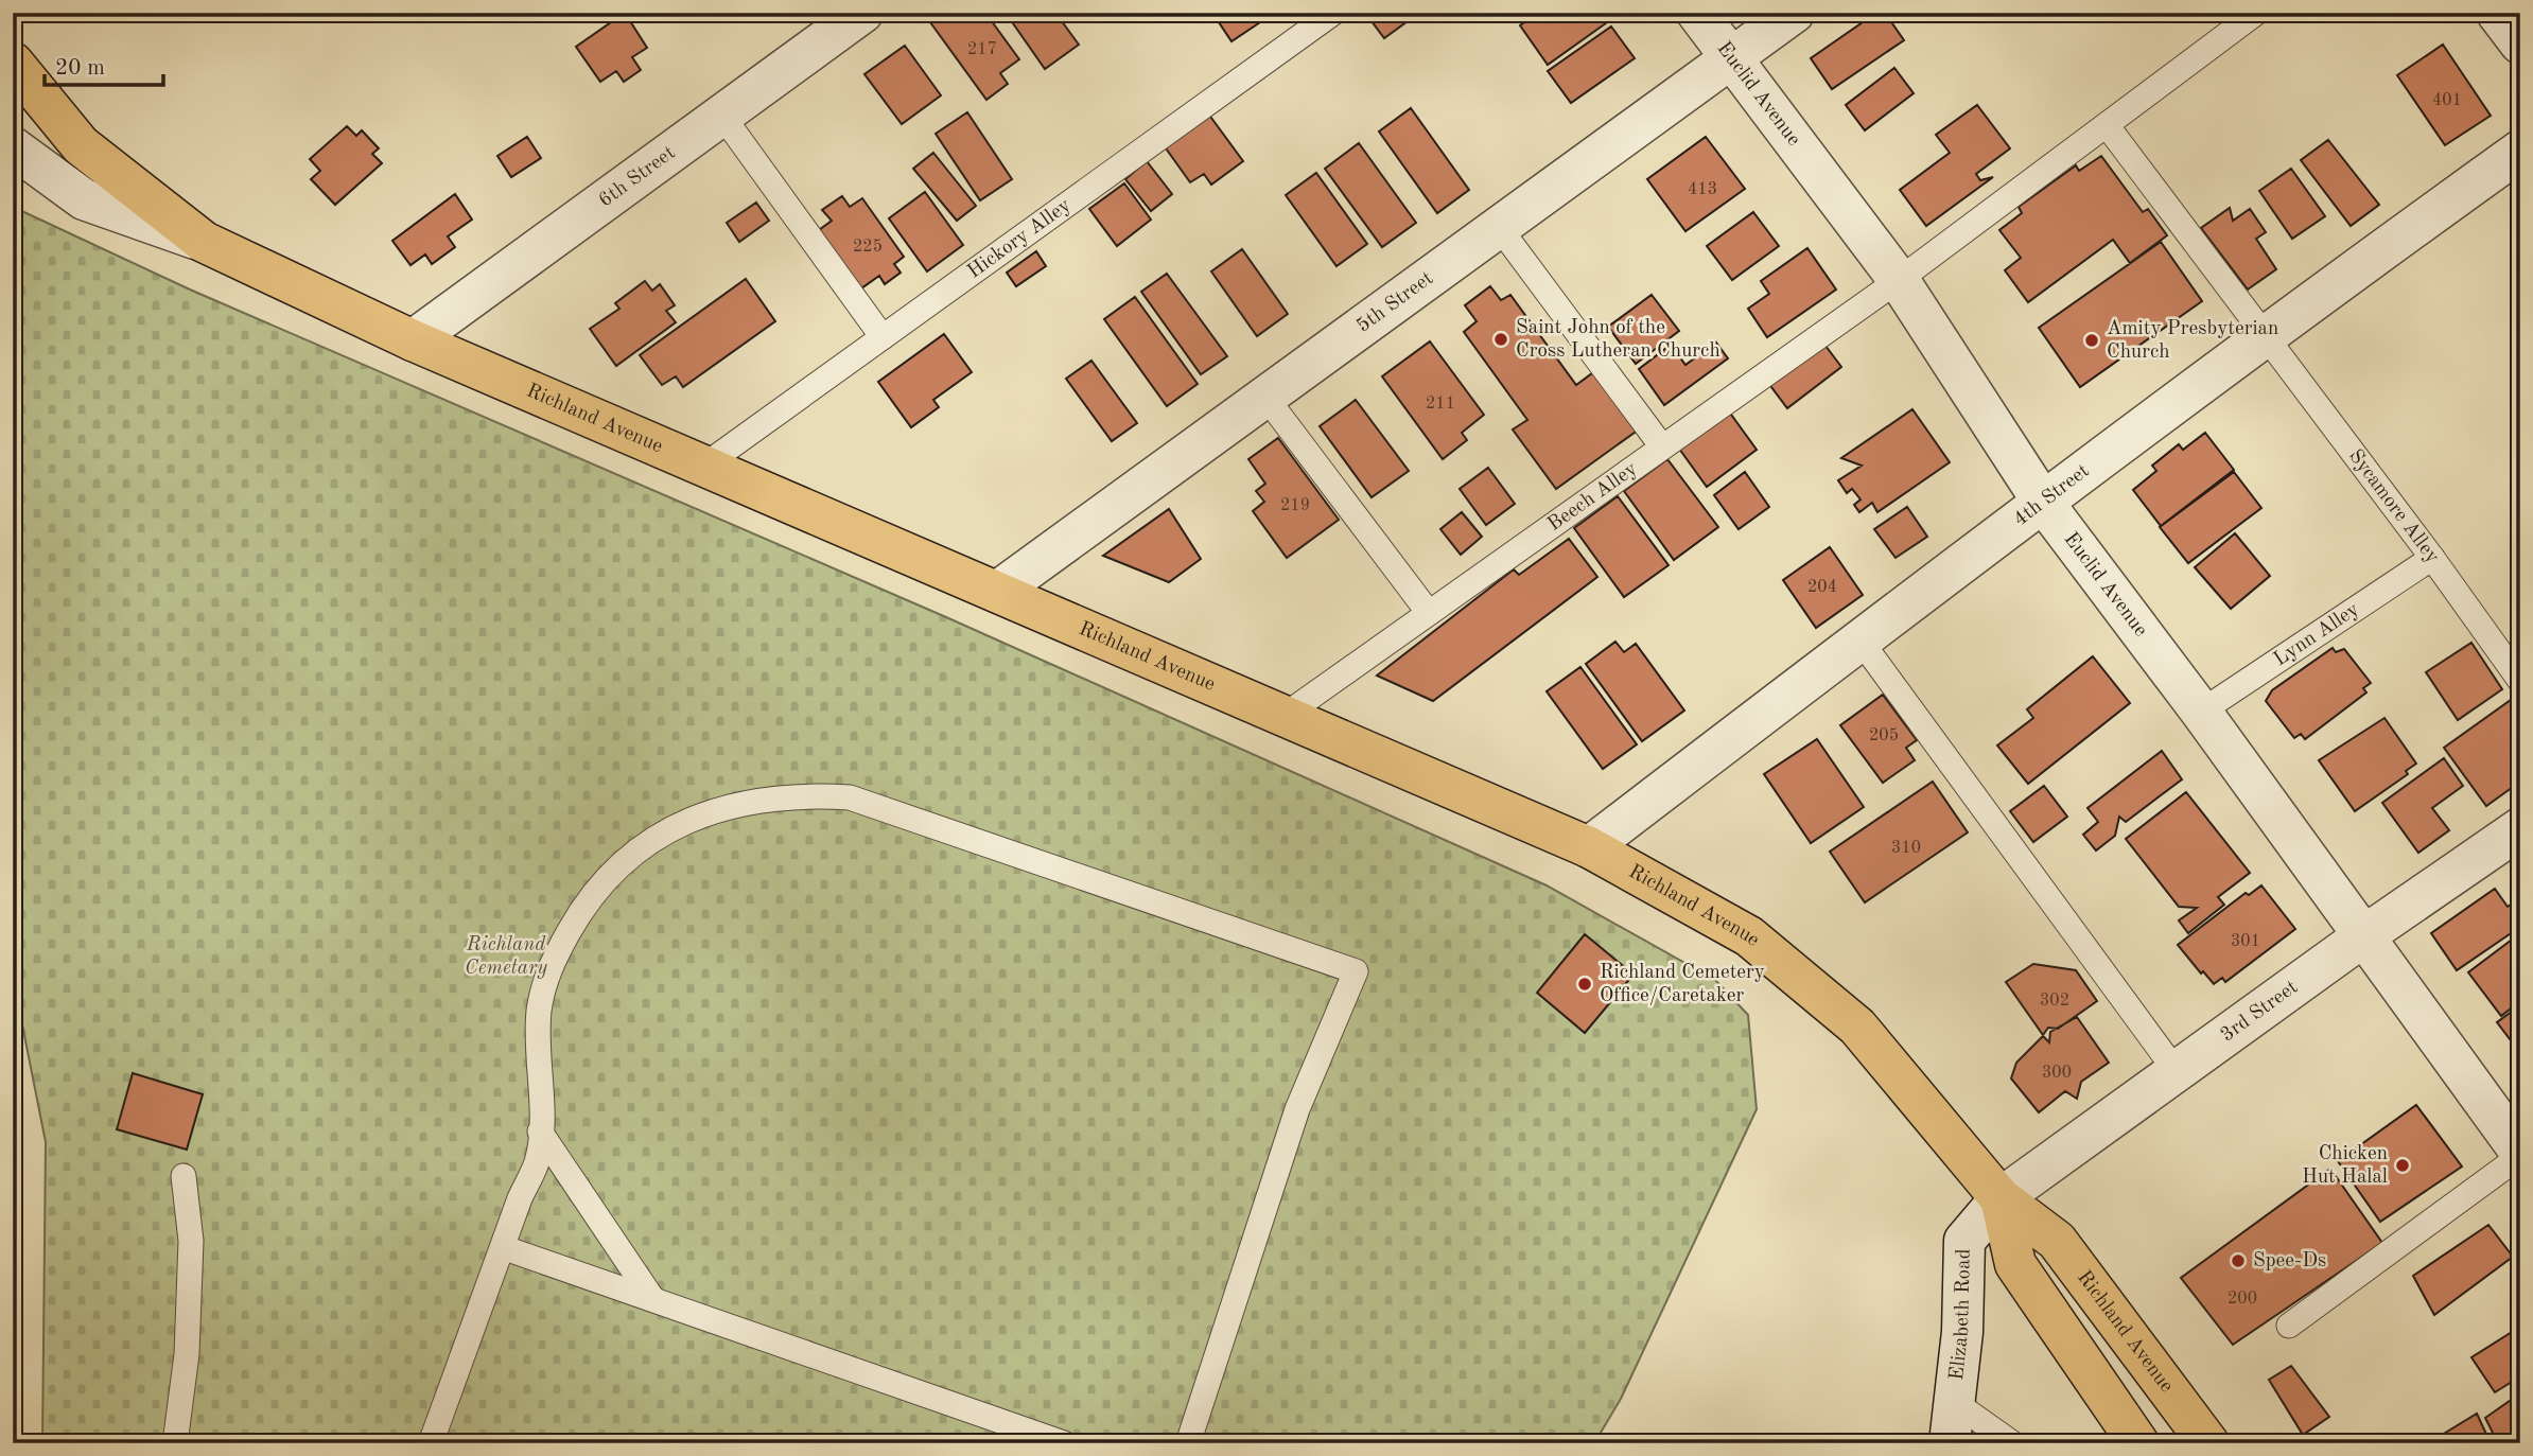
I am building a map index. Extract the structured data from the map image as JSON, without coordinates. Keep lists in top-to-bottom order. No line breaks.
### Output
{"streets":{"main road":["Richland Avenue"],"street":["Euclid Avenue","6th Street","5th Street","4th Street","3rd Street","Elizabeth Road"],"lane":["Hickory Alley","Beech Alley","Sycamore Alley","Lynn Alley"]},"crossings":[["Euclid Avenue","5th Street"],["Euclid Avenue","4th Street"],["Euclid Avenue","Beech Alley"],["Euclid Avenue","Lynn Alley"],["Euclid Avenue","3rd Street"],["6th Street","Richland Avenue"],["Hickory Alley","Richland Avenue"],["5th Street","Richland Avenue"],["Richland Avenue","4th Street"],["Richland Avenue","Beech Alley"],["Richland Avenue","3rd Street"],["Richland Avenue","Elizabeth Road"],["4th Street","Sycamore Alley"],["Beech Alley","Sycamore Alley"],["Sycamore Alley","Lynn Alley"],["3rd Street","Elizabeth Road"]],"parks":["Richland Cemetary"],"places":["Saint John of the Cross Lutheran Church","Amity Presbyterian Church","Richland Cemetery Office/Caretaker","Chicken Hut Halal","Spee-Ds"],"house_numbers":["217","401","413","225","211","219","204","205","310","301","302","300","200"],"scale_bar":"20 m"}
